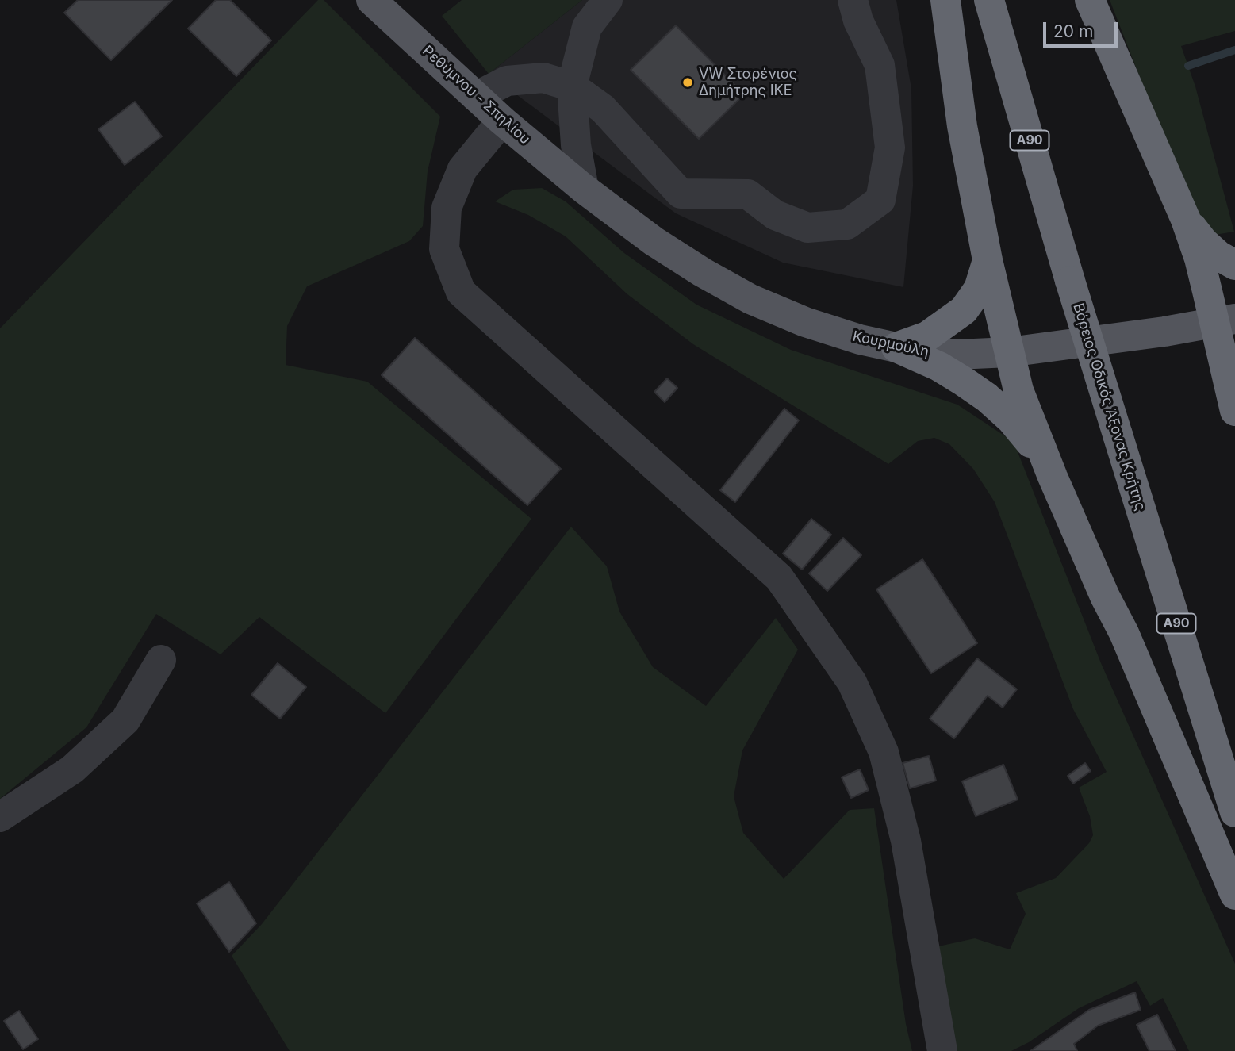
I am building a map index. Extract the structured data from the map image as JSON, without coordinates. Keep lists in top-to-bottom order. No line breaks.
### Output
{"streets":{"highway":["Α90","Βόρειος Οδικός Άξονας Κρήτης"],"main road":["Ρεθύμνου - Σπηλίου","Κουρμούλη"]},"crossings":[["Ρεθύμνου - Σπηλίου","Κουρμούλη"]],"places":["VW Σταρένιος Δημήτρης ΙΚΕ"],"scale_bar":"20 m"}
